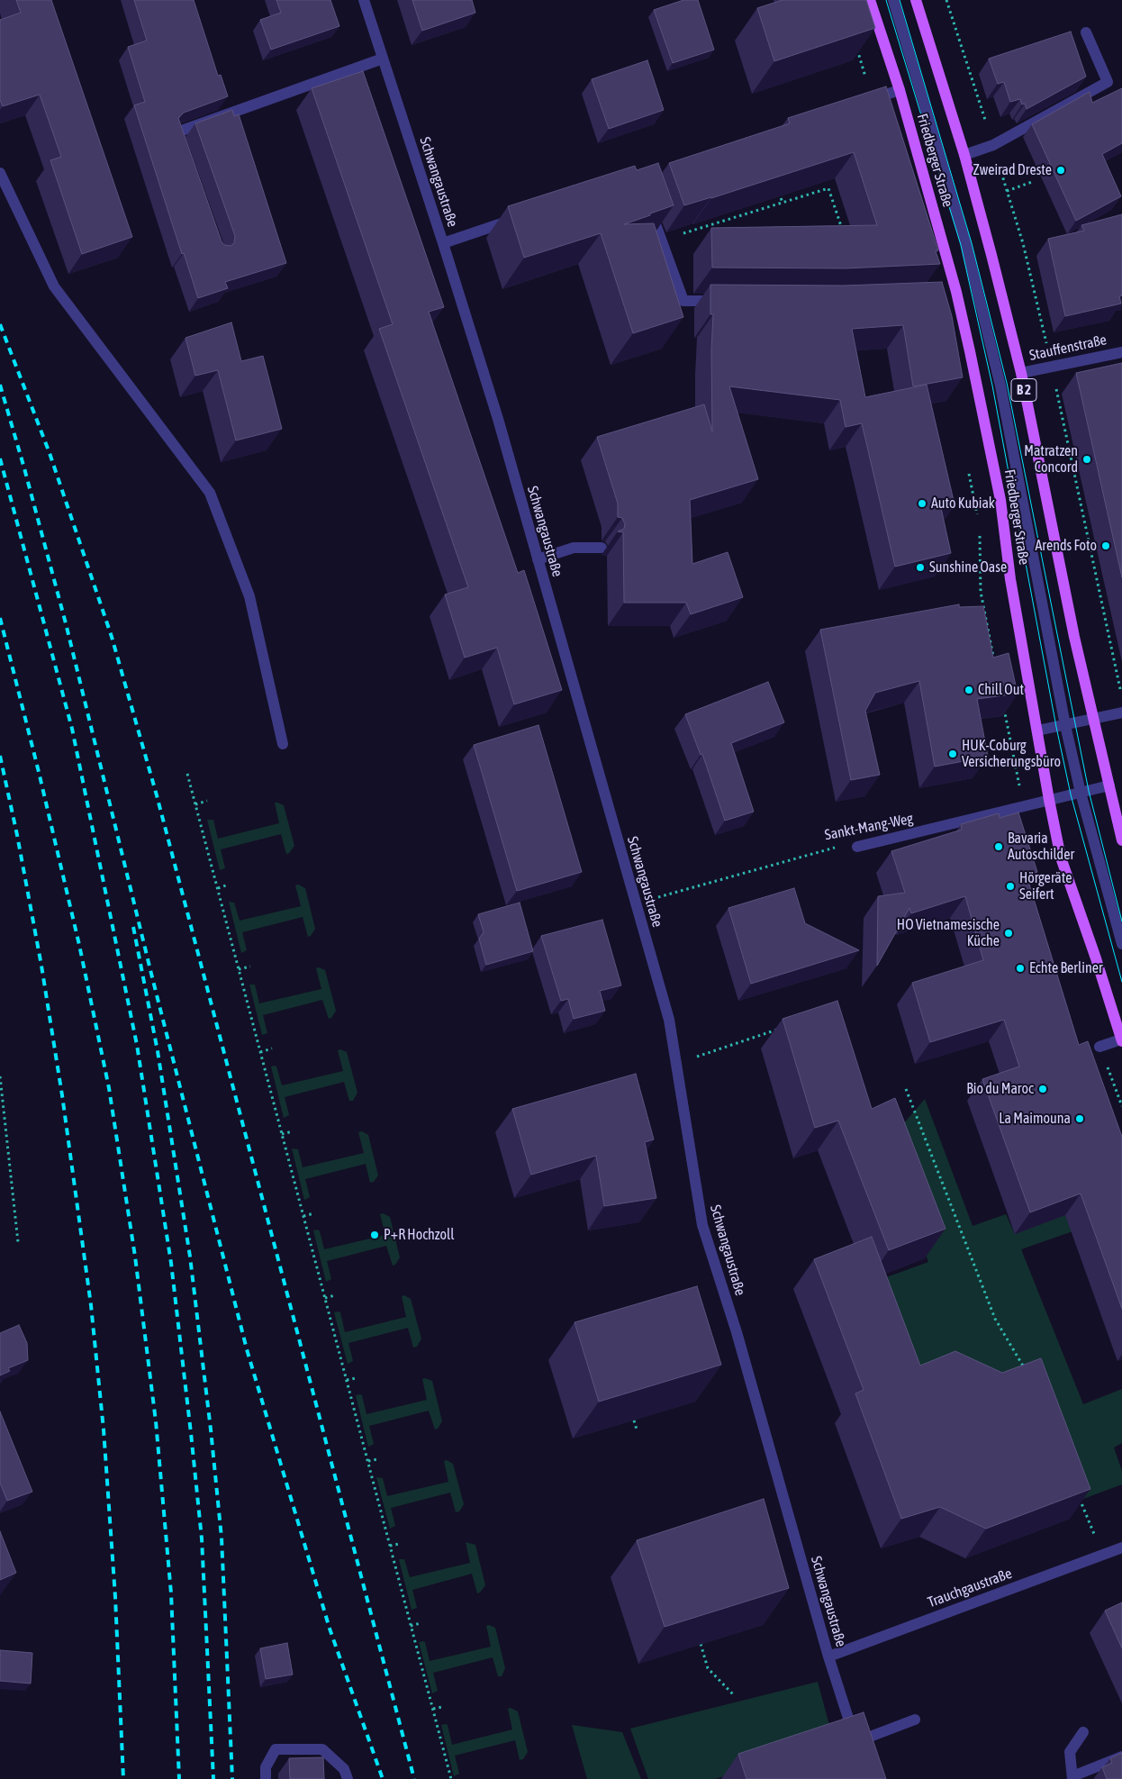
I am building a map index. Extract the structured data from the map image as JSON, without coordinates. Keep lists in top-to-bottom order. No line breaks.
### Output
{"streets":{"main road":["Friedberger Straße","B 2"],"street":["Schwangaustraße","Stauffenstraße","Sankt-Mang-Weg","Trauchgaustraße"]},"crossings":[["Friedberger Straße","Stauffenstraße"],["Friedberger Straße","Sankt-Mang-Weg"],["Schwangaustraße","Sankt-Mang-Weg"],["Schwangaustraße","Trauchgaustraße"]],"places":["Zweirad Dreste","Matratzen Concord","Auto Kubiak","Arends Foto","Sunshine Oase","Chill Out","HUK-Coburg Versicherungsbüro","Bavaria Autoschilder","Hörgeräte Seifert","HO Vietnamesische Küche","Echte Berliner","Bio du Maroc","La Maimouna","P+R Hochzoll"]}
